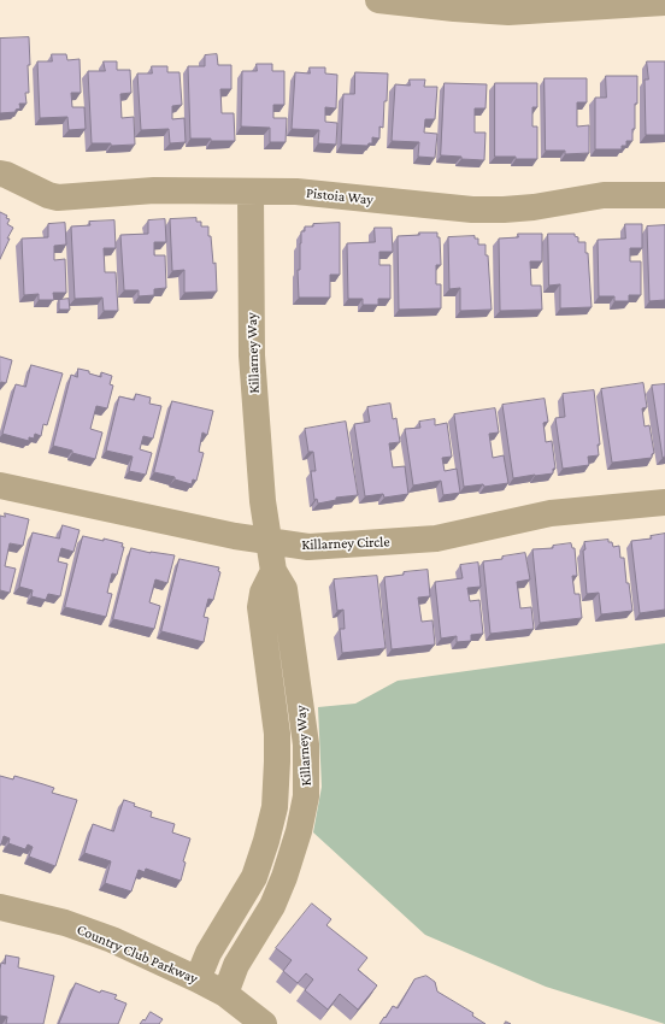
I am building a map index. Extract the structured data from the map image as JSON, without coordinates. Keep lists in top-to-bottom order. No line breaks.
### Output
{"streets":{"street":["Pistoia Way","Killarney Way","Killarney Circle","Country Club Parkway"]},"crossings":[["Pistoia Way","Killarney Way"],["Killarney Way","Killarney Circle"],["Killarney Way","Country Club Parkway"]]}
